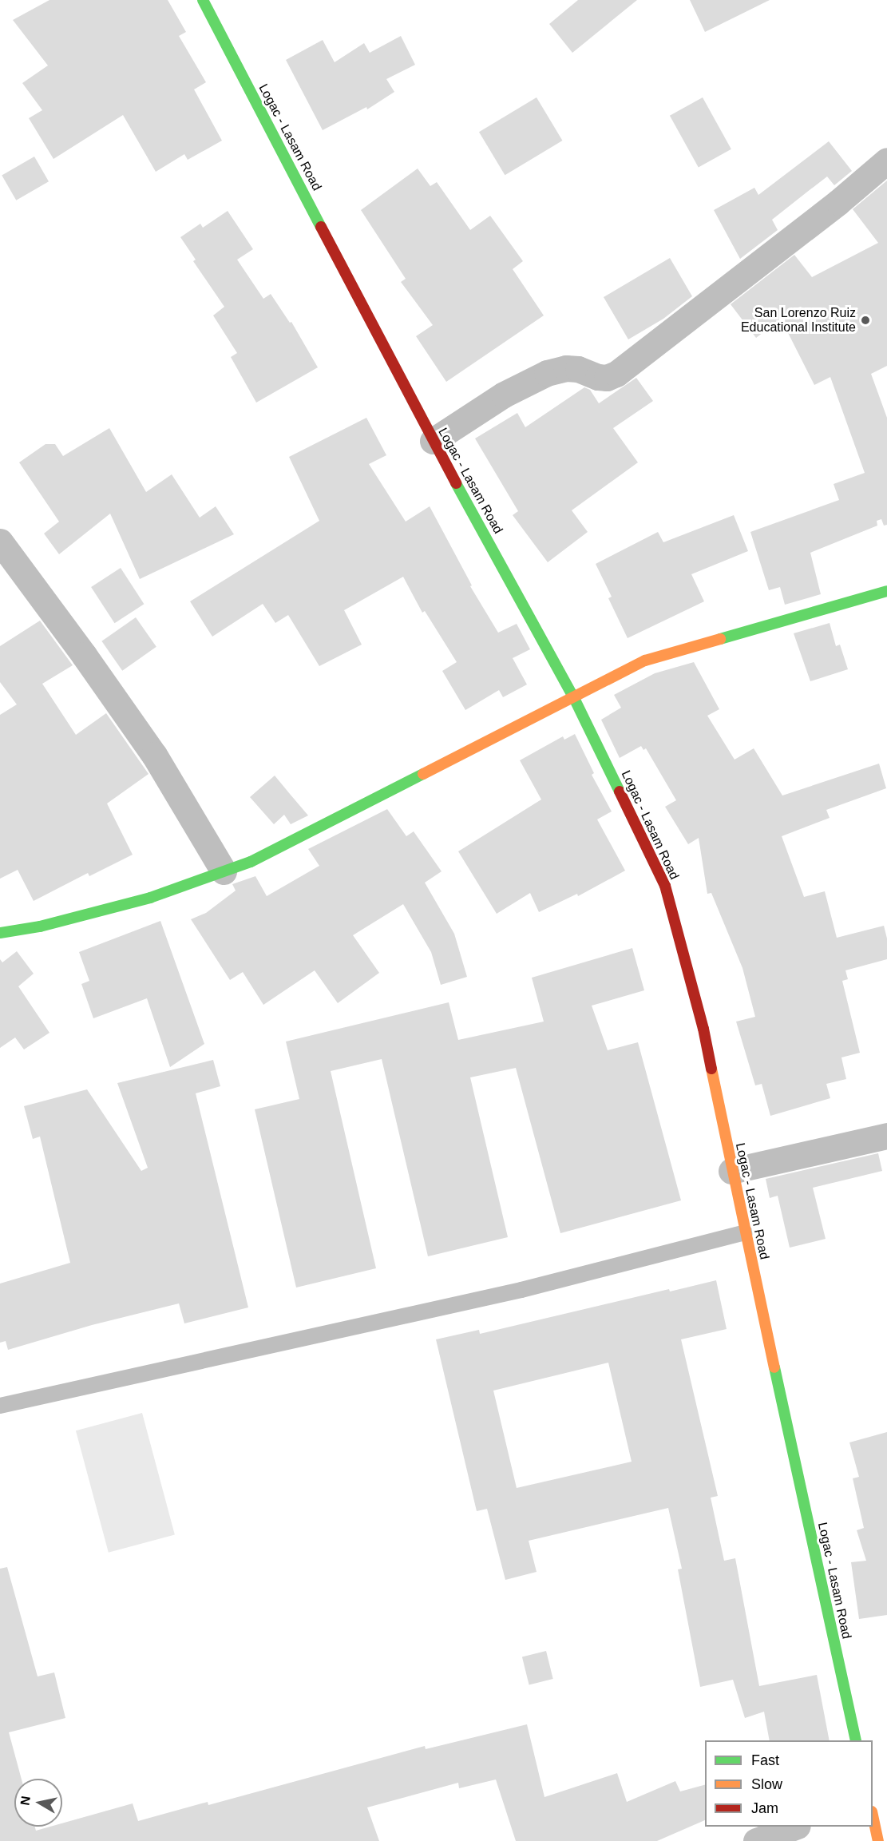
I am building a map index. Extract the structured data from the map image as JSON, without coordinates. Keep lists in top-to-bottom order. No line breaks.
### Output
{"streets":{"main road":["Logac - Lasam Road"]},"places":["San Lorenzo Ruiz Educational Institute"],"legend":["Fast","Slow","Jam"],"north":"left"}
